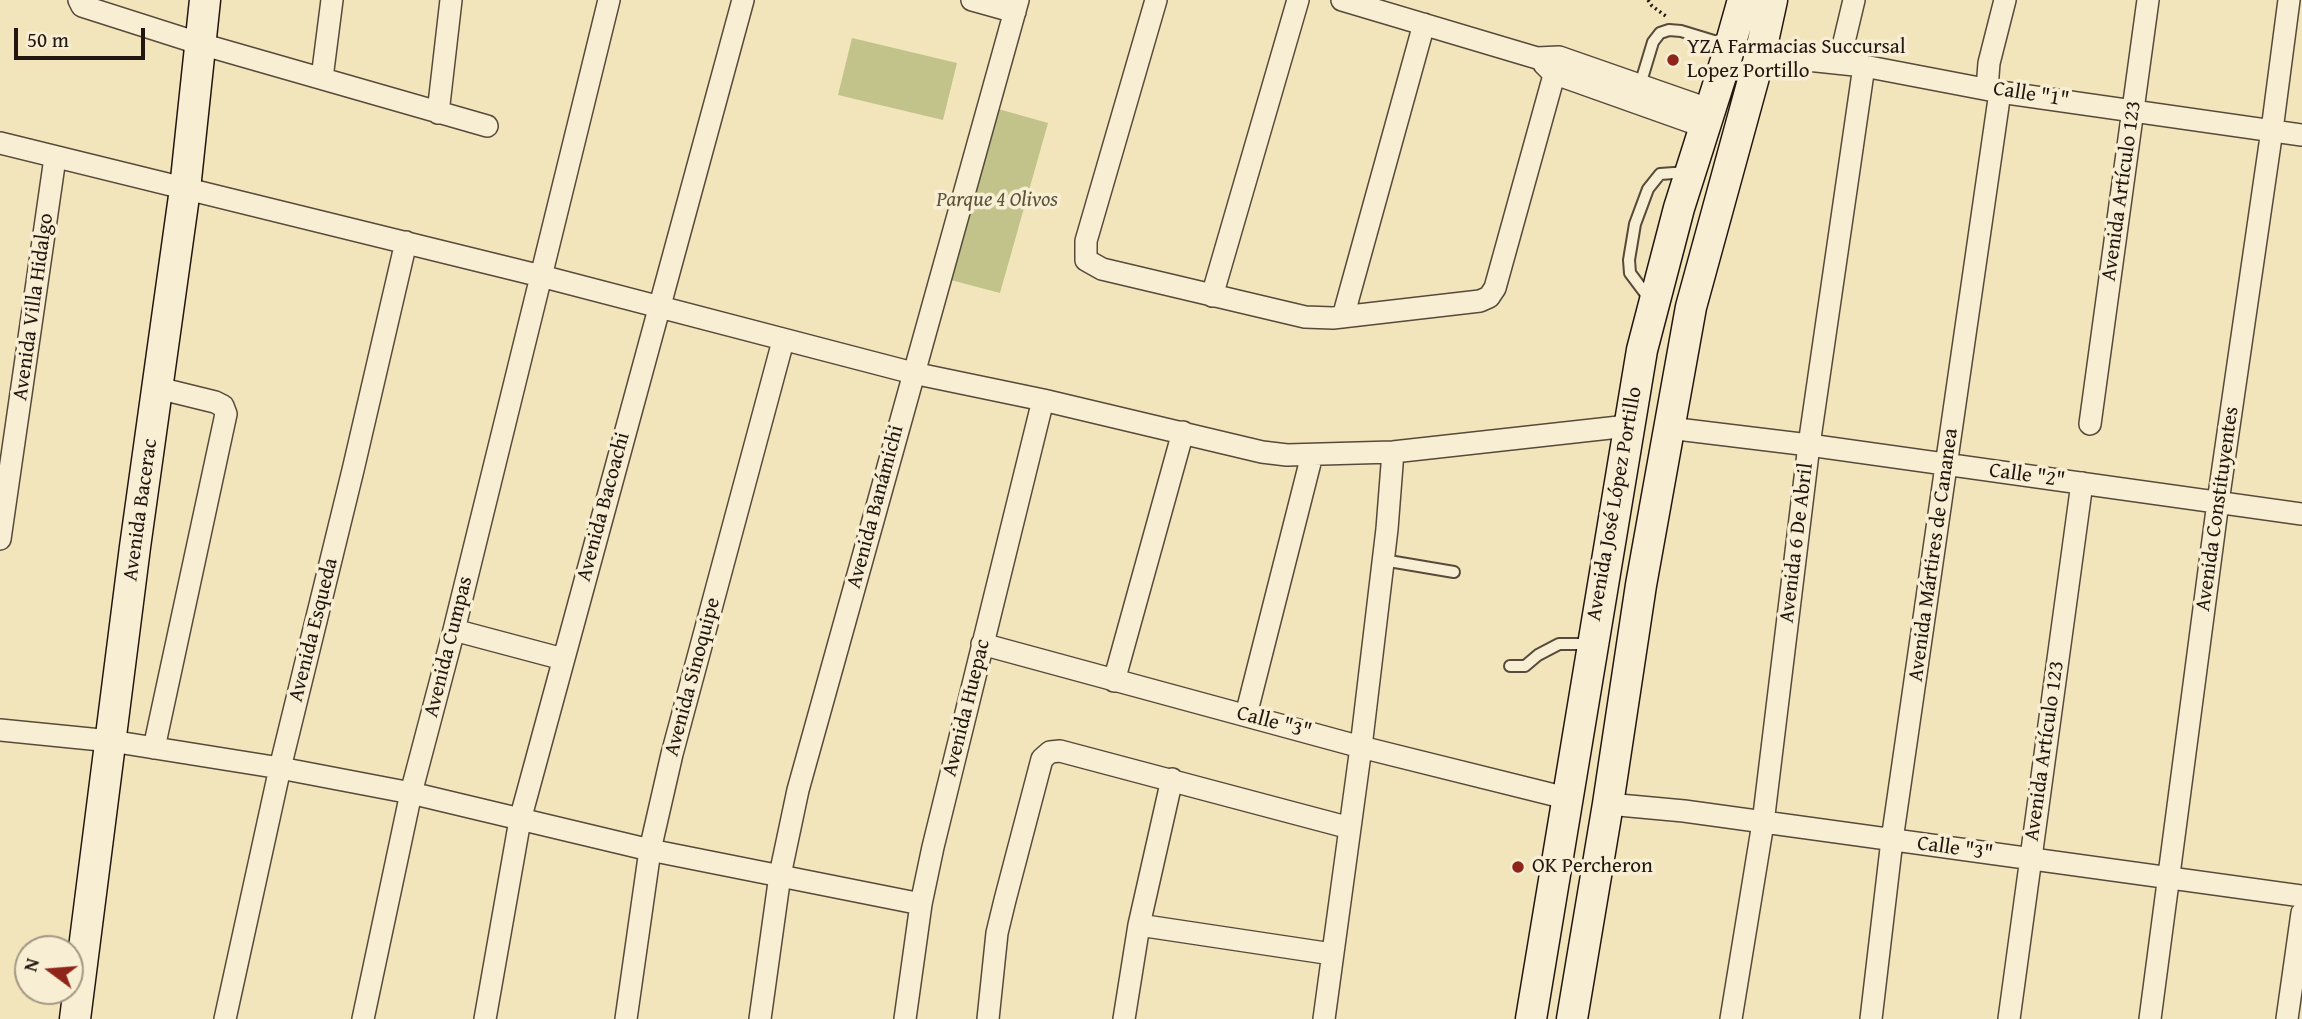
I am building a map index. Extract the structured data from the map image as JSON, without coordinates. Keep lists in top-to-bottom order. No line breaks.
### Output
{"streets":{"main road":["Avenida José López Portillo","Avenida Bacerac"],"street":["Calle \"1\"","Avenida Artículo 123","Avenida Villa Hidalgo","Calle \"2\"","Avenida Bacoachi","Avenida Banámichi","Avenida Constituyentes","Avenida 6 De Abril","Avenida Mártires de Cananea","Avenida Esqueda","Avenida Cumpas","Avenida Sinoquipe","Avenida Huepac","Calle \"3\""]},"crossings":[["Calle \"1\"","Avenida Artículo 123"],["Calle \"1\"","Avenida José López Portillo"],["Calle \"1\"","Avenida Constituyentes"],["Calle \"1\"","Avenida 6 De Abril"],["Calle \"1\"","Avenida Mártires de Cananea"],["Avenida Artículo 123","Calle \"2\""],["Avenida Artículo 123","Calle \"3\""],["Calle \"2\"","Avenida José López Portillo"],["Calle \"2\"","Avenida Constituyentes"],["Calle \"2\"","Avenida 6 De Abril"],["Calle \"2\"","Avenida Mártires de Cananea"],["Avenida José López Portillo","Calle \"3\""],["Avenida Constituyentes","Calle \"3\""],["Avenida 6 De Abril","Calle \"3\""],["Avenida Mártires de Cananea","Calle \"3\""],["Avenida Huepac","Calle \"3\""]],"parks":["Parque 4 Olivos"],"places":["YZA Farmacias Succursal Lopez Portillo","OK Percheron"],"scale_bar":"50 m","north":"left"}
